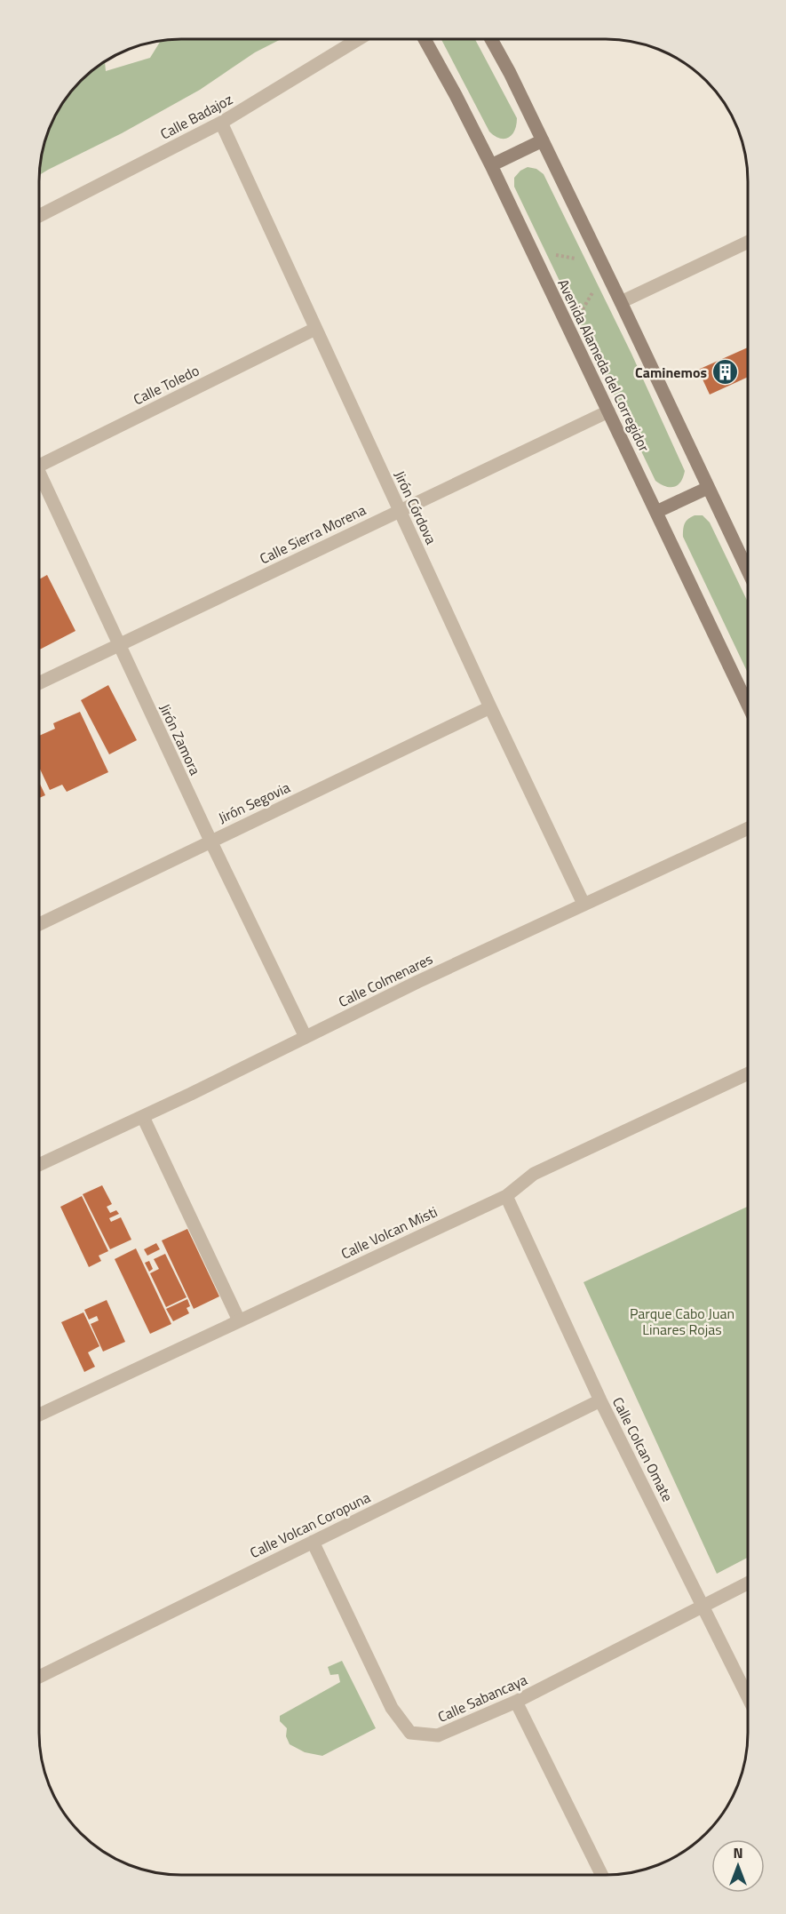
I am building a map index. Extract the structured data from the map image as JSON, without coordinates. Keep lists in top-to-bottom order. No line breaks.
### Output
{"streets":{"main road":["Avenida Alameda del Corregidor"],"street":["Calle Badajoz","Calle Toledo","Jirón Córdova","Calle Sierra Morena","Jirón Zamora","Jirón Segovia","Calle Colmenares","Calle Volcan Misti","Calle Colcan Omate","Calle Volcan Coropuna","Calle Sabancaya"]},"crossings":[["Calle Badajoz","Jirón Córdova"],["Avenida Alameda del Corregidor","Calle Sierra Morena"],["Calle Toledo","Jirón Córdova"],["Jirón Córdova","Calle Sierra Morena"],["Jirón Córdova","Jirón Segovia"],["Jirón Córdova","Calle Colmenares"],["Calle Sierra Morena","Jirón Zamora"],["Jirón Zamora","Jirón Segovia"],["Jirón Zamora","Calle Colmenares"],["Calle Volcan Misti","Calle Colcan Omate"],["Calle Colcan Omate","Calle Volcan Coropuna"],["Calle Colcan Omate","Calle Sabancaya"],["Calle Volcan Coropuna","Calle Sabancaya"]],"parks":["Parque Cabo Juan Linares Rojas"],"places":{"building":["Caminemos"]},"north":"top"}
